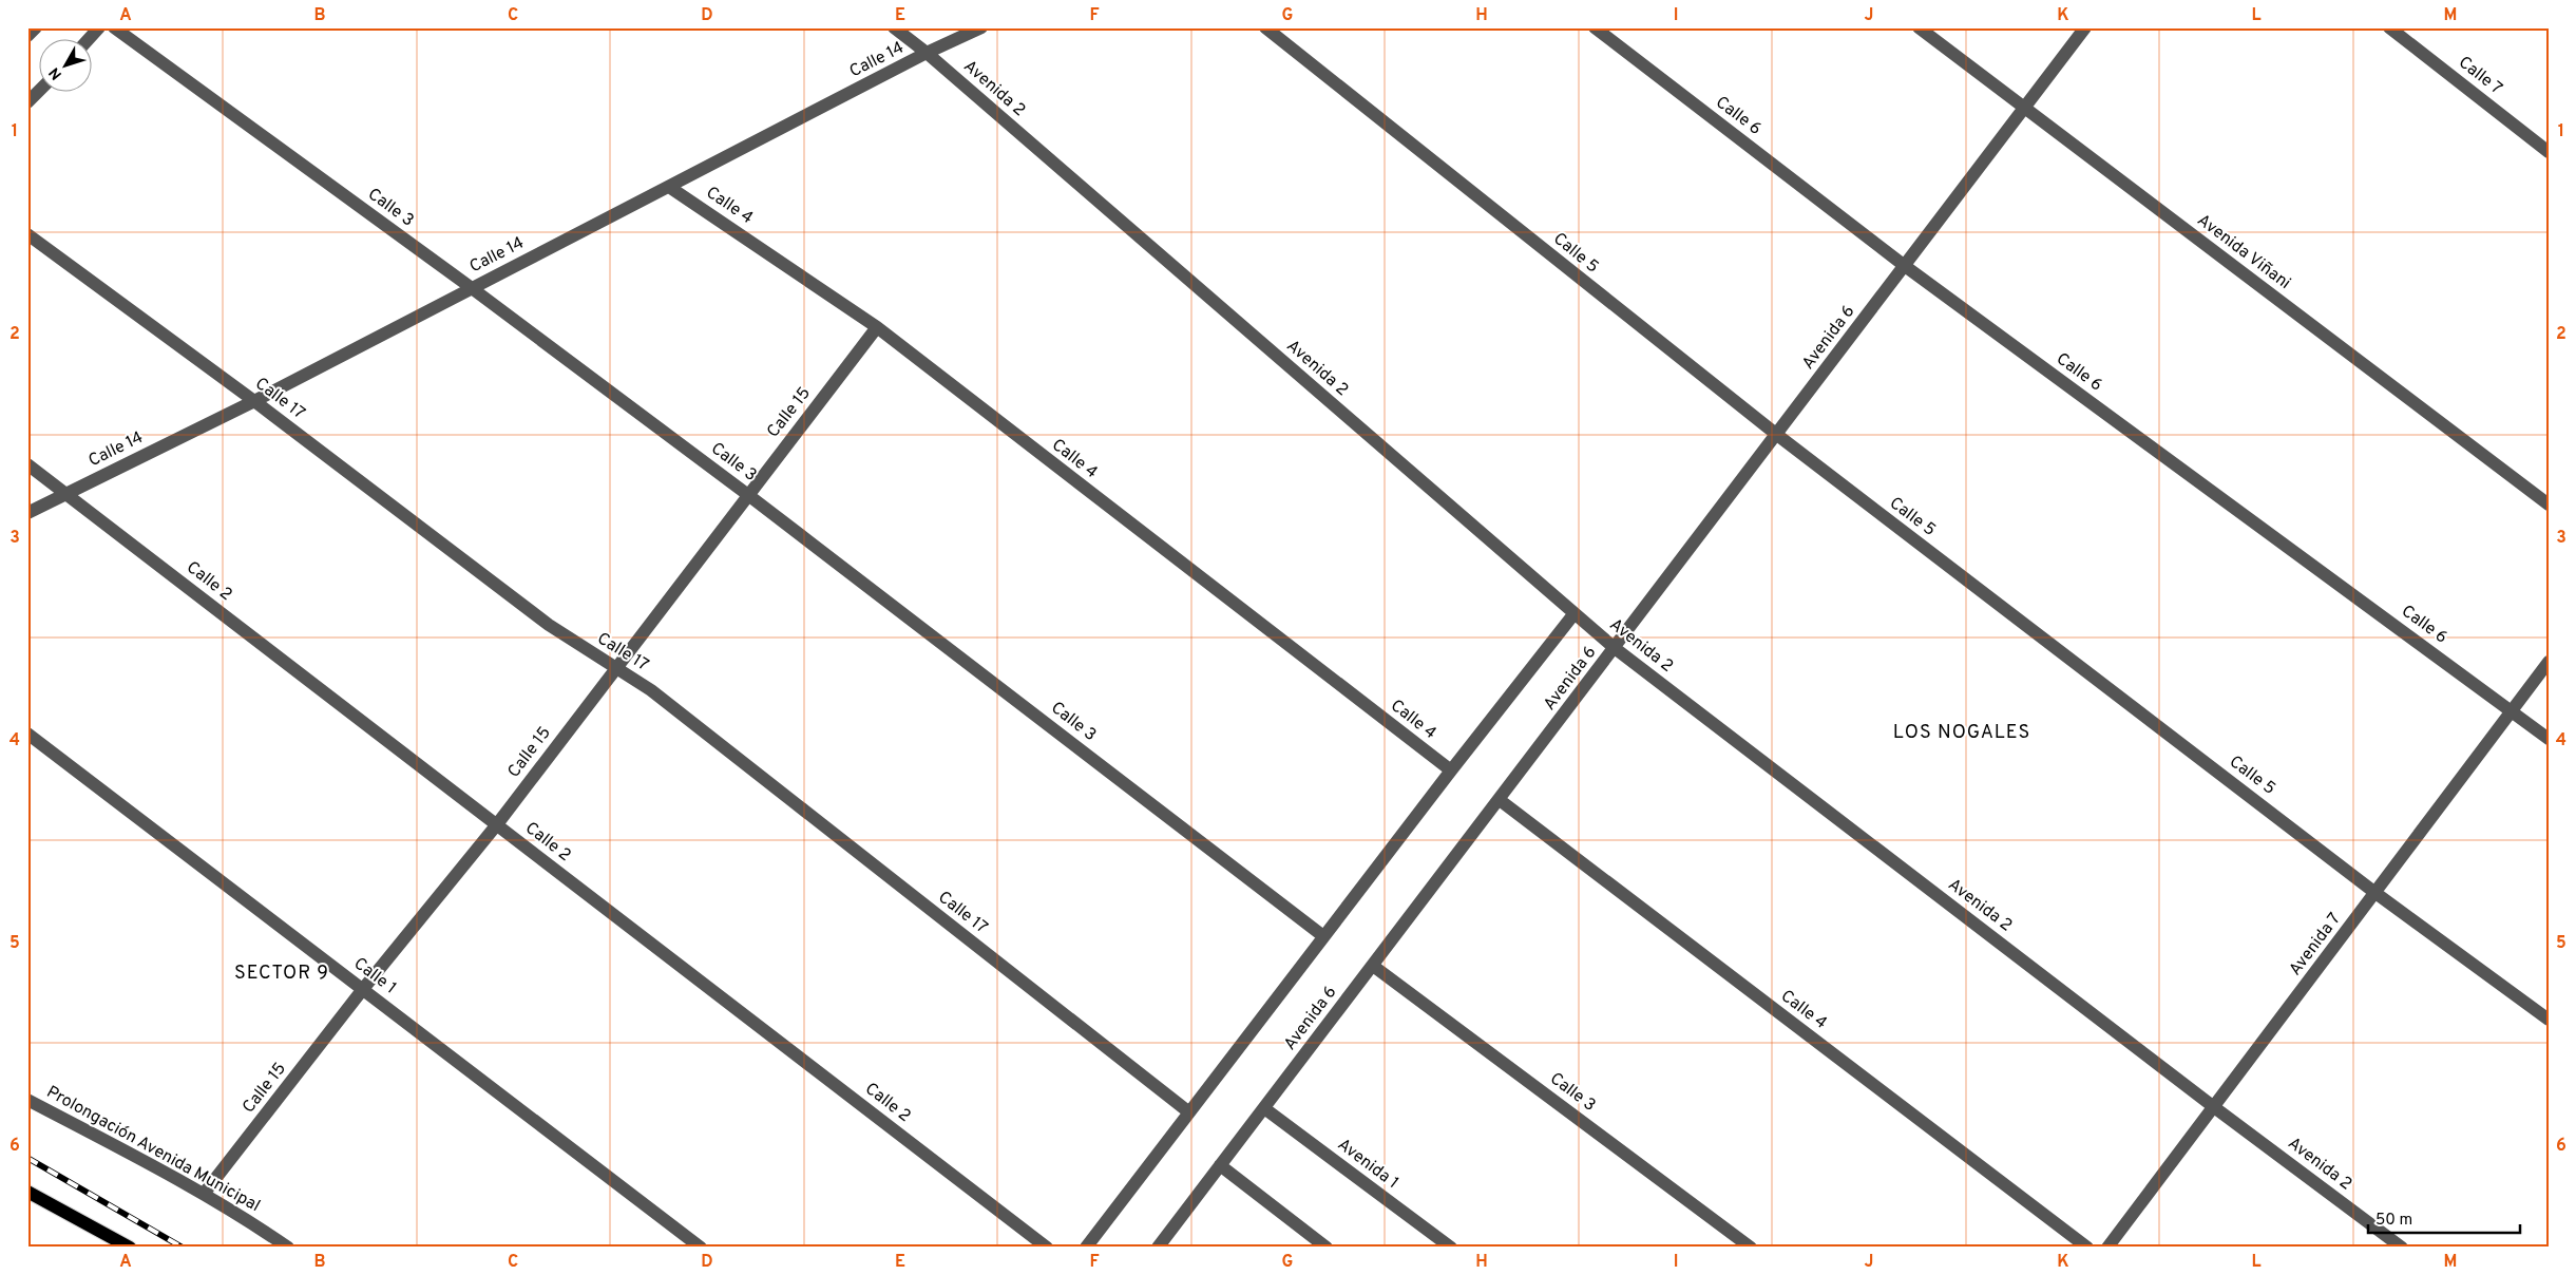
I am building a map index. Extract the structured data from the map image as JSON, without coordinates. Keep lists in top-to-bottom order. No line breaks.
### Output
{"streets":{"street":["Calle 14","Calle 7","Avenida 2","Calle 6","Calle 4","Calle 3","Avenida Viñani","Calle 5","Avenida 6","Calle 17","Calle 15","Calle 2","Avenida 7","Calle 1","Prolongación Avenida Municipal","Avenida 1"]},"crossings":[["Calle 14","Avenida 2"],["Calle 14","Calle 4"],["Calle 14","Calle 3"],["Calle 14","Calle 17"],["Calle 14","Calle 2"],["Avenida 2","Avenida 6"],["Avenida 2","Avenida 7"],["Calle 6","Avenida 6"],["Calle 6","Avenida 7"],["Calle 4","Avenida 6"],["Calle 4","Calle 15"],["Calle 3","Avenida 6"],["Calle 3","Calle 15"],["Avenida Viñani","Avenida 6"],["Calle 5","Avenida 6"],["Calle 5","Avenida 7"],["Avenida 6","Avenida 1"],["Calle 17","Calle 15"],["Calle 15","Calle 2"],["Calle 15","Calle 1"],["Calle 15","Prolongación Avenida Municipal"]],"districts":["LOS NOGALES","SECTOR 9"],"scale_bar":"50 m","north":"bottom left","grid":{"columns":["A","B","C","D","E","F","G","H","I","J","K","L","M"],"rows":["1","2","3","4","5","6"]}}
